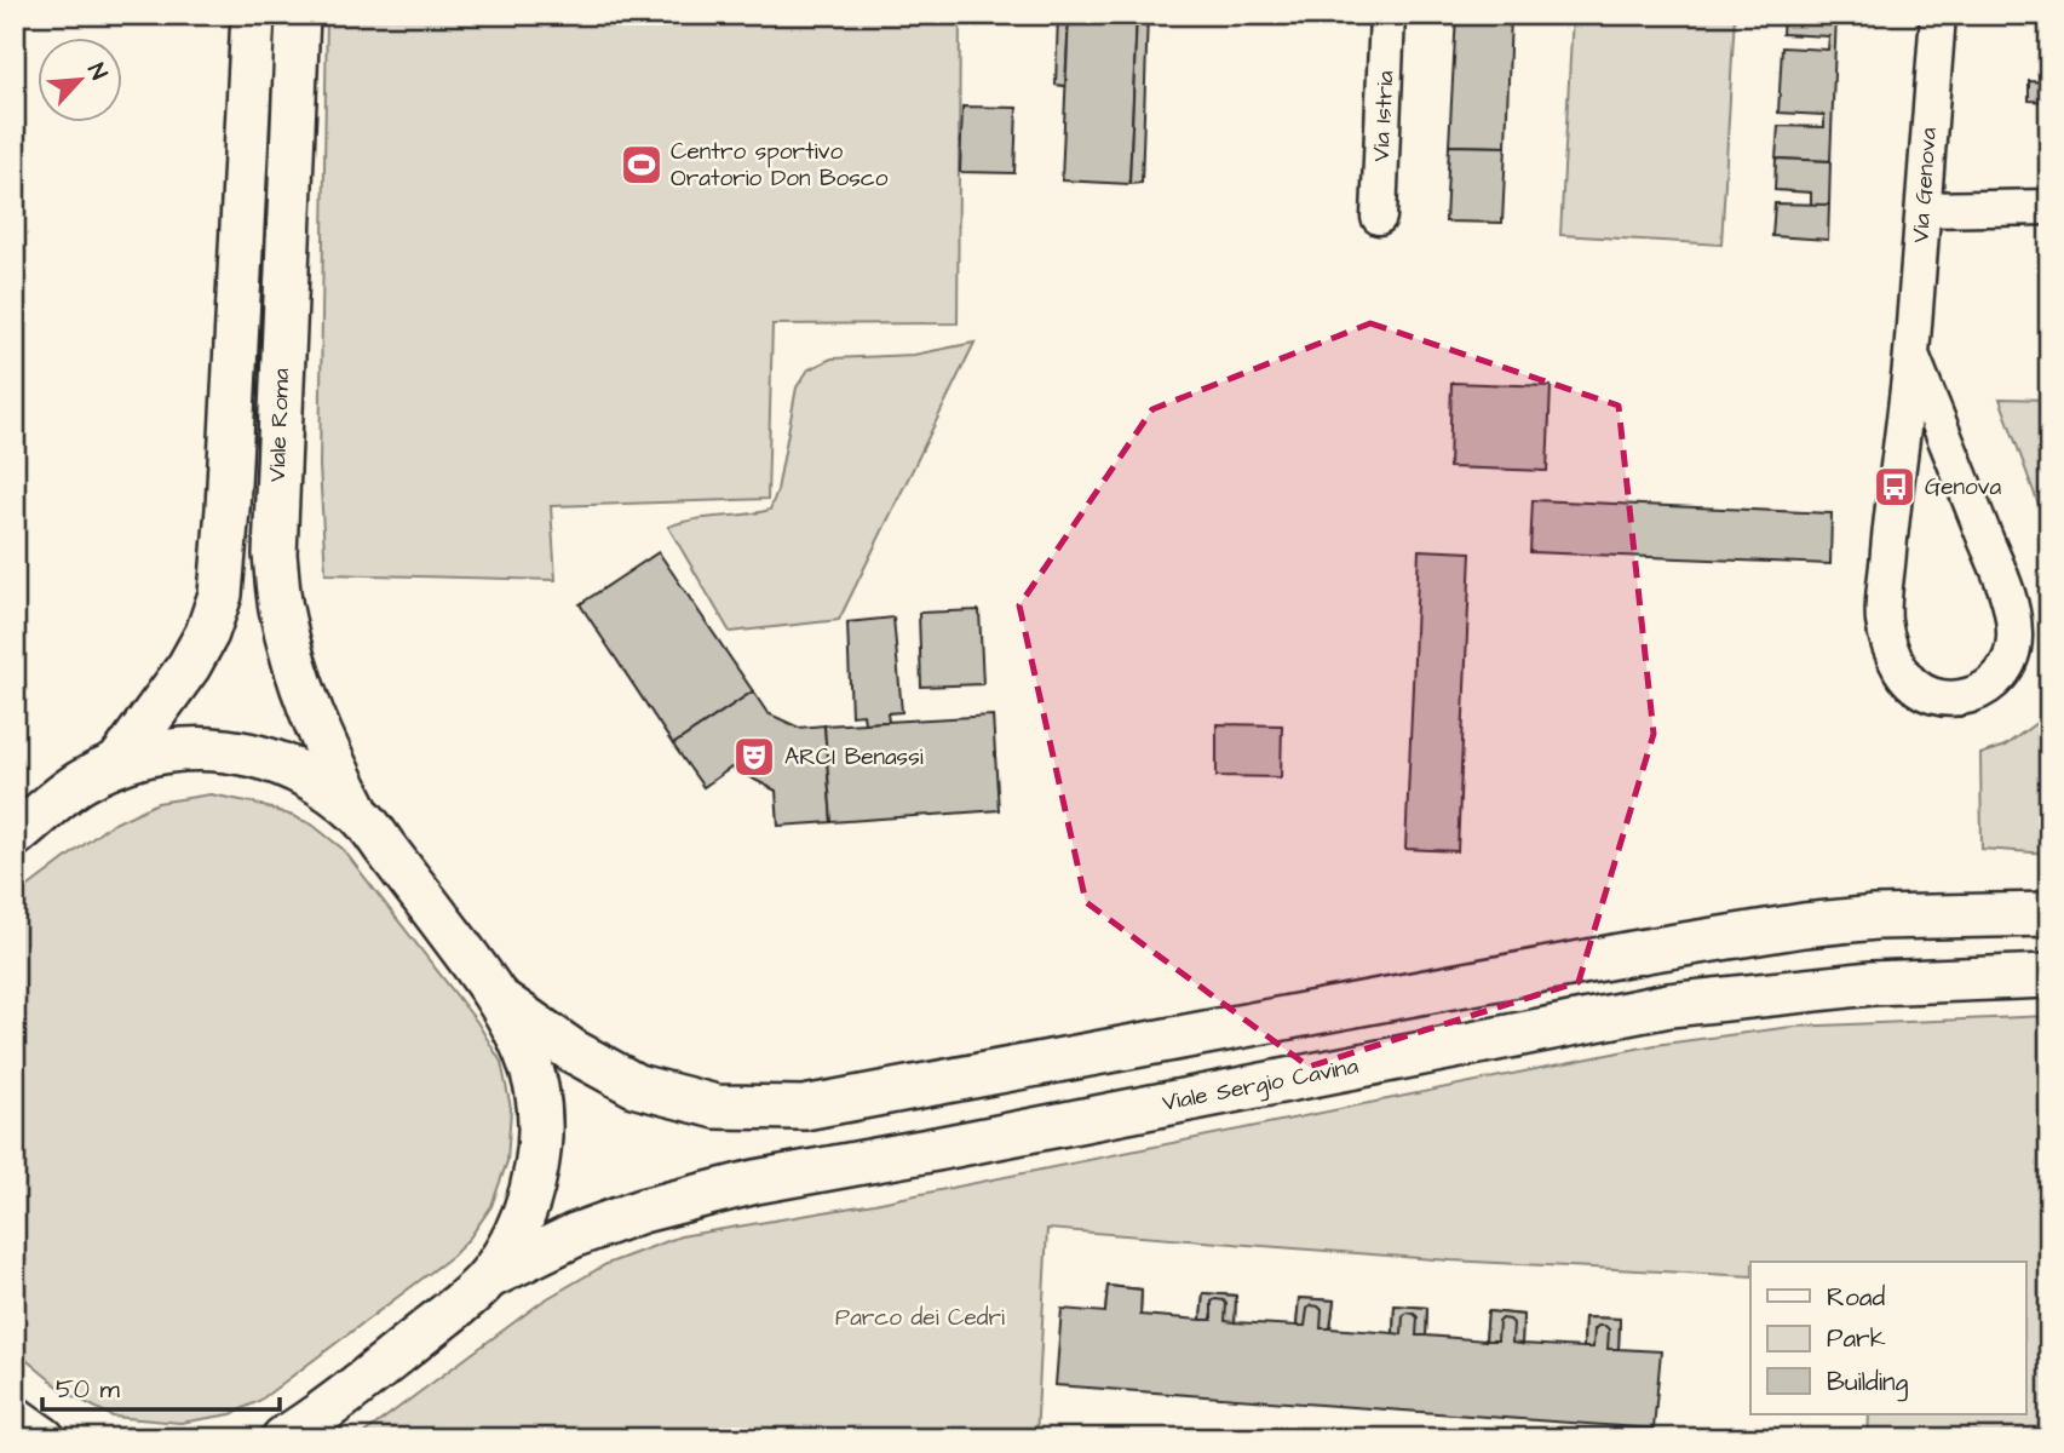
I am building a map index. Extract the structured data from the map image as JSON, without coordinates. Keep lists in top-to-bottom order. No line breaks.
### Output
{"streets":{"main road":["Viale Roma","Viale Sergio Cavina"],"street":["Via Istria","Via Genova"]},"parks":["Parco dei Cedri"],"places":{"sports":["Centro sportivo Oratorio Don Bosco"],"bus stop":["Genova"],"theatre":["ARCI Benassi"]},"legend":["Road","Park","Building"],"scale_bar":"50 m","north":"top right"}
